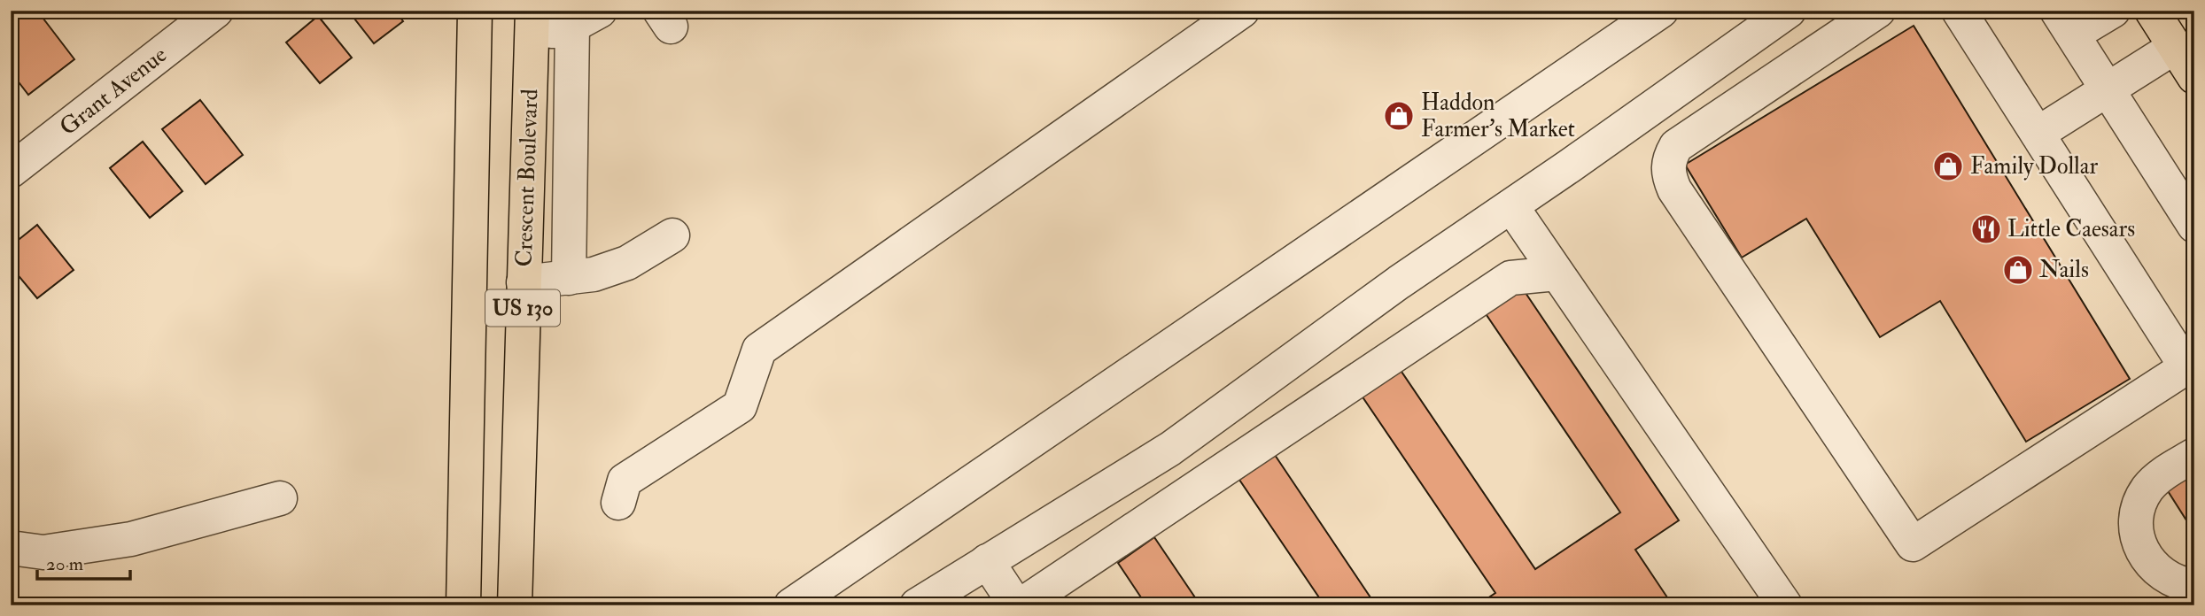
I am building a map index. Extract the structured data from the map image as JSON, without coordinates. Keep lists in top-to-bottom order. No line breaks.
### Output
{"streets":{"main road":["Crescent Boulevard","US 130"],"street":["Grant Avenue"]},"places":{"shop":["Haddon Farmer's Market","Family Dollar","Nails"],"restaurant":["Little Caesars"]},"scale_bar":"20 m"}
